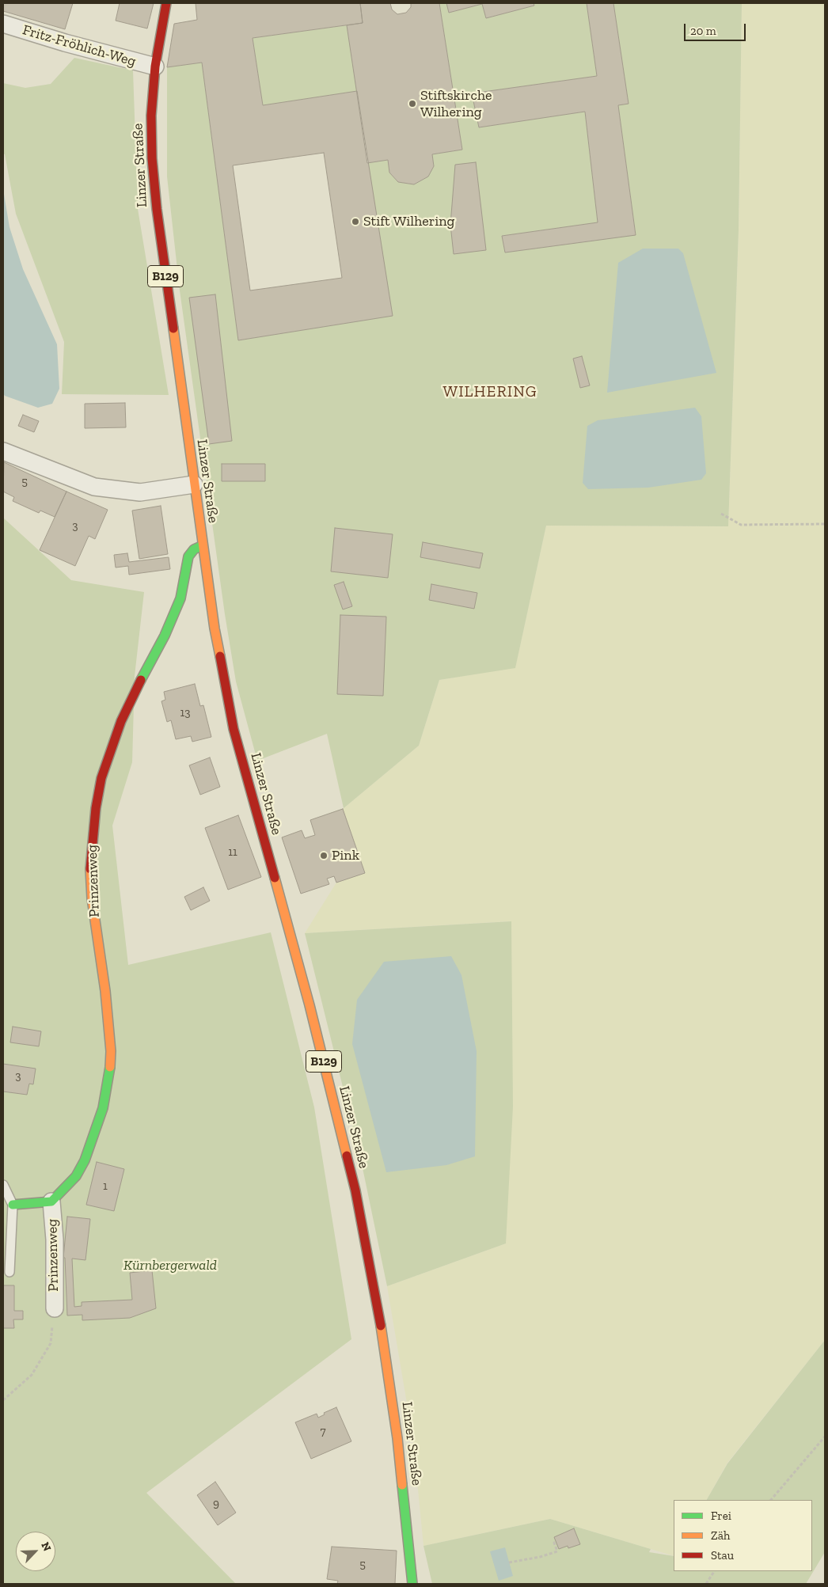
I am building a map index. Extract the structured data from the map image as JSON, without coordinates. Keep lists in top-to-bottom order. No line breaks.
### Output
{"streets":{"main road":["Linzer Straße","B129","Prinzenweg"],"street":["Fritz-Fröhlich-Weg"]},"crossings":[["Fritz-Fröhlich-Weg","Linzer Straße"],["Linzer Straße","Prinzenweg"]],"districts":["WILHERING"],"parks":["Kürnbergerwald"],"places":["Stiftskirche Wilhering","Stift Wilhering","Pink"],"house_numbers":["5","3","13","11","3","1","7","9","5"],"legend":["Frei","Zäh","Stau"],"scale_bar":"20 m","north":"top right"}
